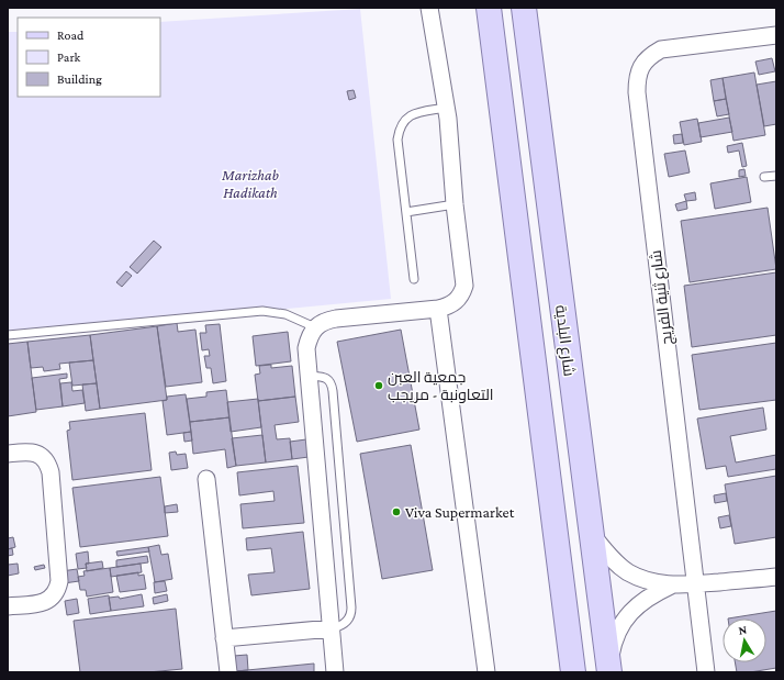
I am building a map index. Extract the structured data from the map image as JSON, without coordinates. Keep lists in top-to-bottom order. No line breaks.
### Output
{"streets":{"main road":["شارع البلدية"],"street":["شارع ثنية الفريج"]},"parks":["Marizhab Hadikath"],"places":["جمعية العبن التعاونبة - مريجب","Viva Supermarket"],"legend":["Road","Park","Building"],"north":"top"}
